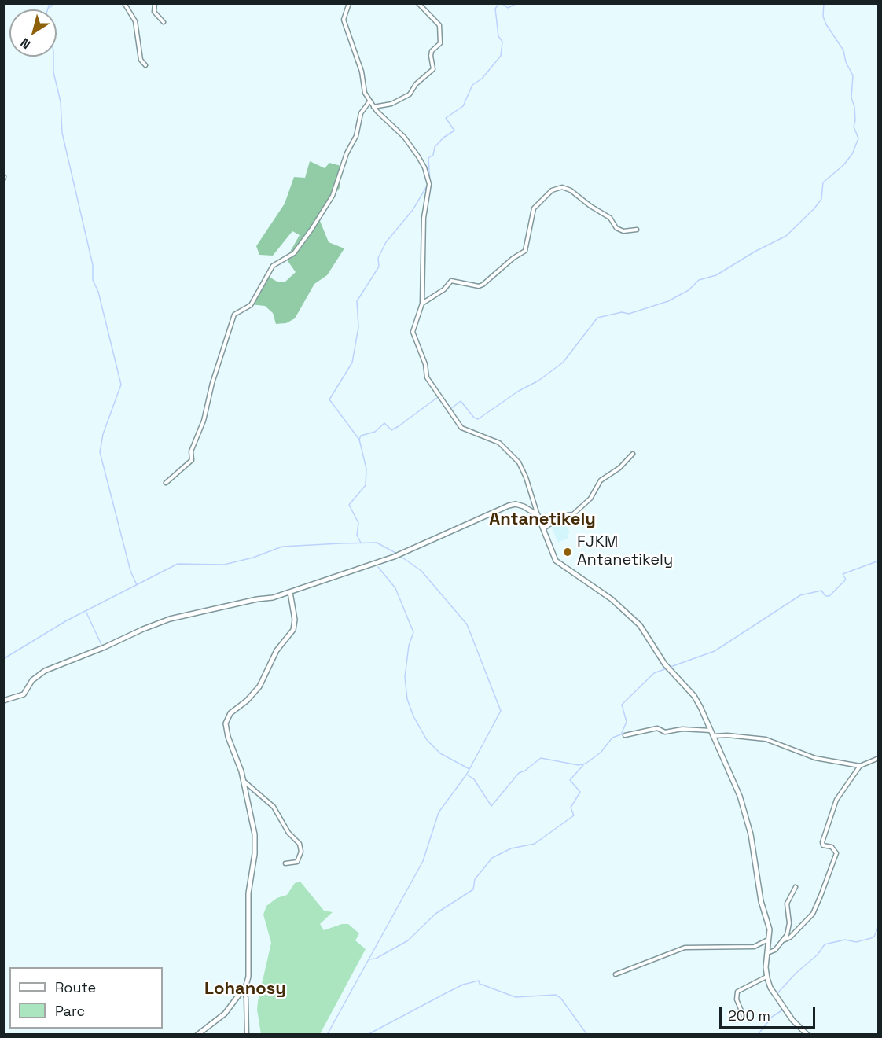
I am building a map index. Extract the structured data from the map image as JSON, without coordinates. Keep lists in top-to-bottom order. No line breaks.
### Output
{"districts":["Antanetikely","Lohanosy"],"places":["FJKM Antanetikely"],"legend":["Route","Parc"],"scale_bar":"200 m","north":"bottom left"}
